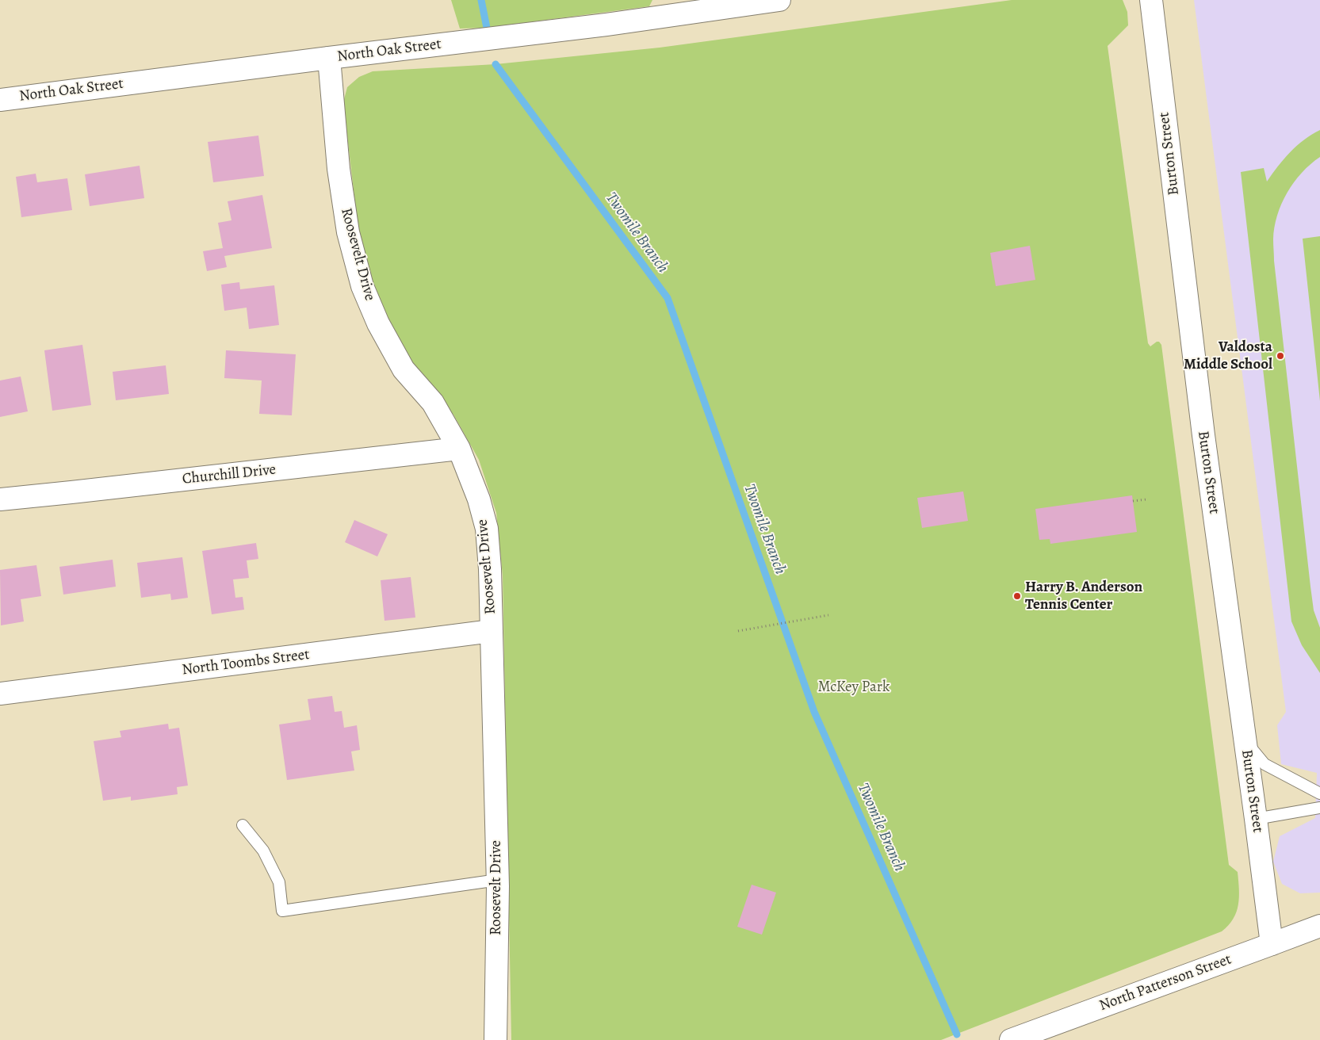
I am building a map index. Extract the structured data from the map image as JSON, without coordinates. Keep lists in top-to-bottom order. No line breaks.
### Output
{"streets":{"street":["North Oak Street","Burton Street","Roosevelt Drive","Churchill Drive","North Toombs Street","North Patterson Street"]},"crossings":[["North Oak Street","Roosevelt Drive"],["Burton Street","North Patterson Street"],["Roosevelt Drive","Churchill Drive"],["Roosevelt Drive","North Toombs Street"]],"water":["Twomile Branch"],"parks":["McKey Park"],"places":["Valdosta Middle School","Harry B. Anderson Tennis Center"]}
